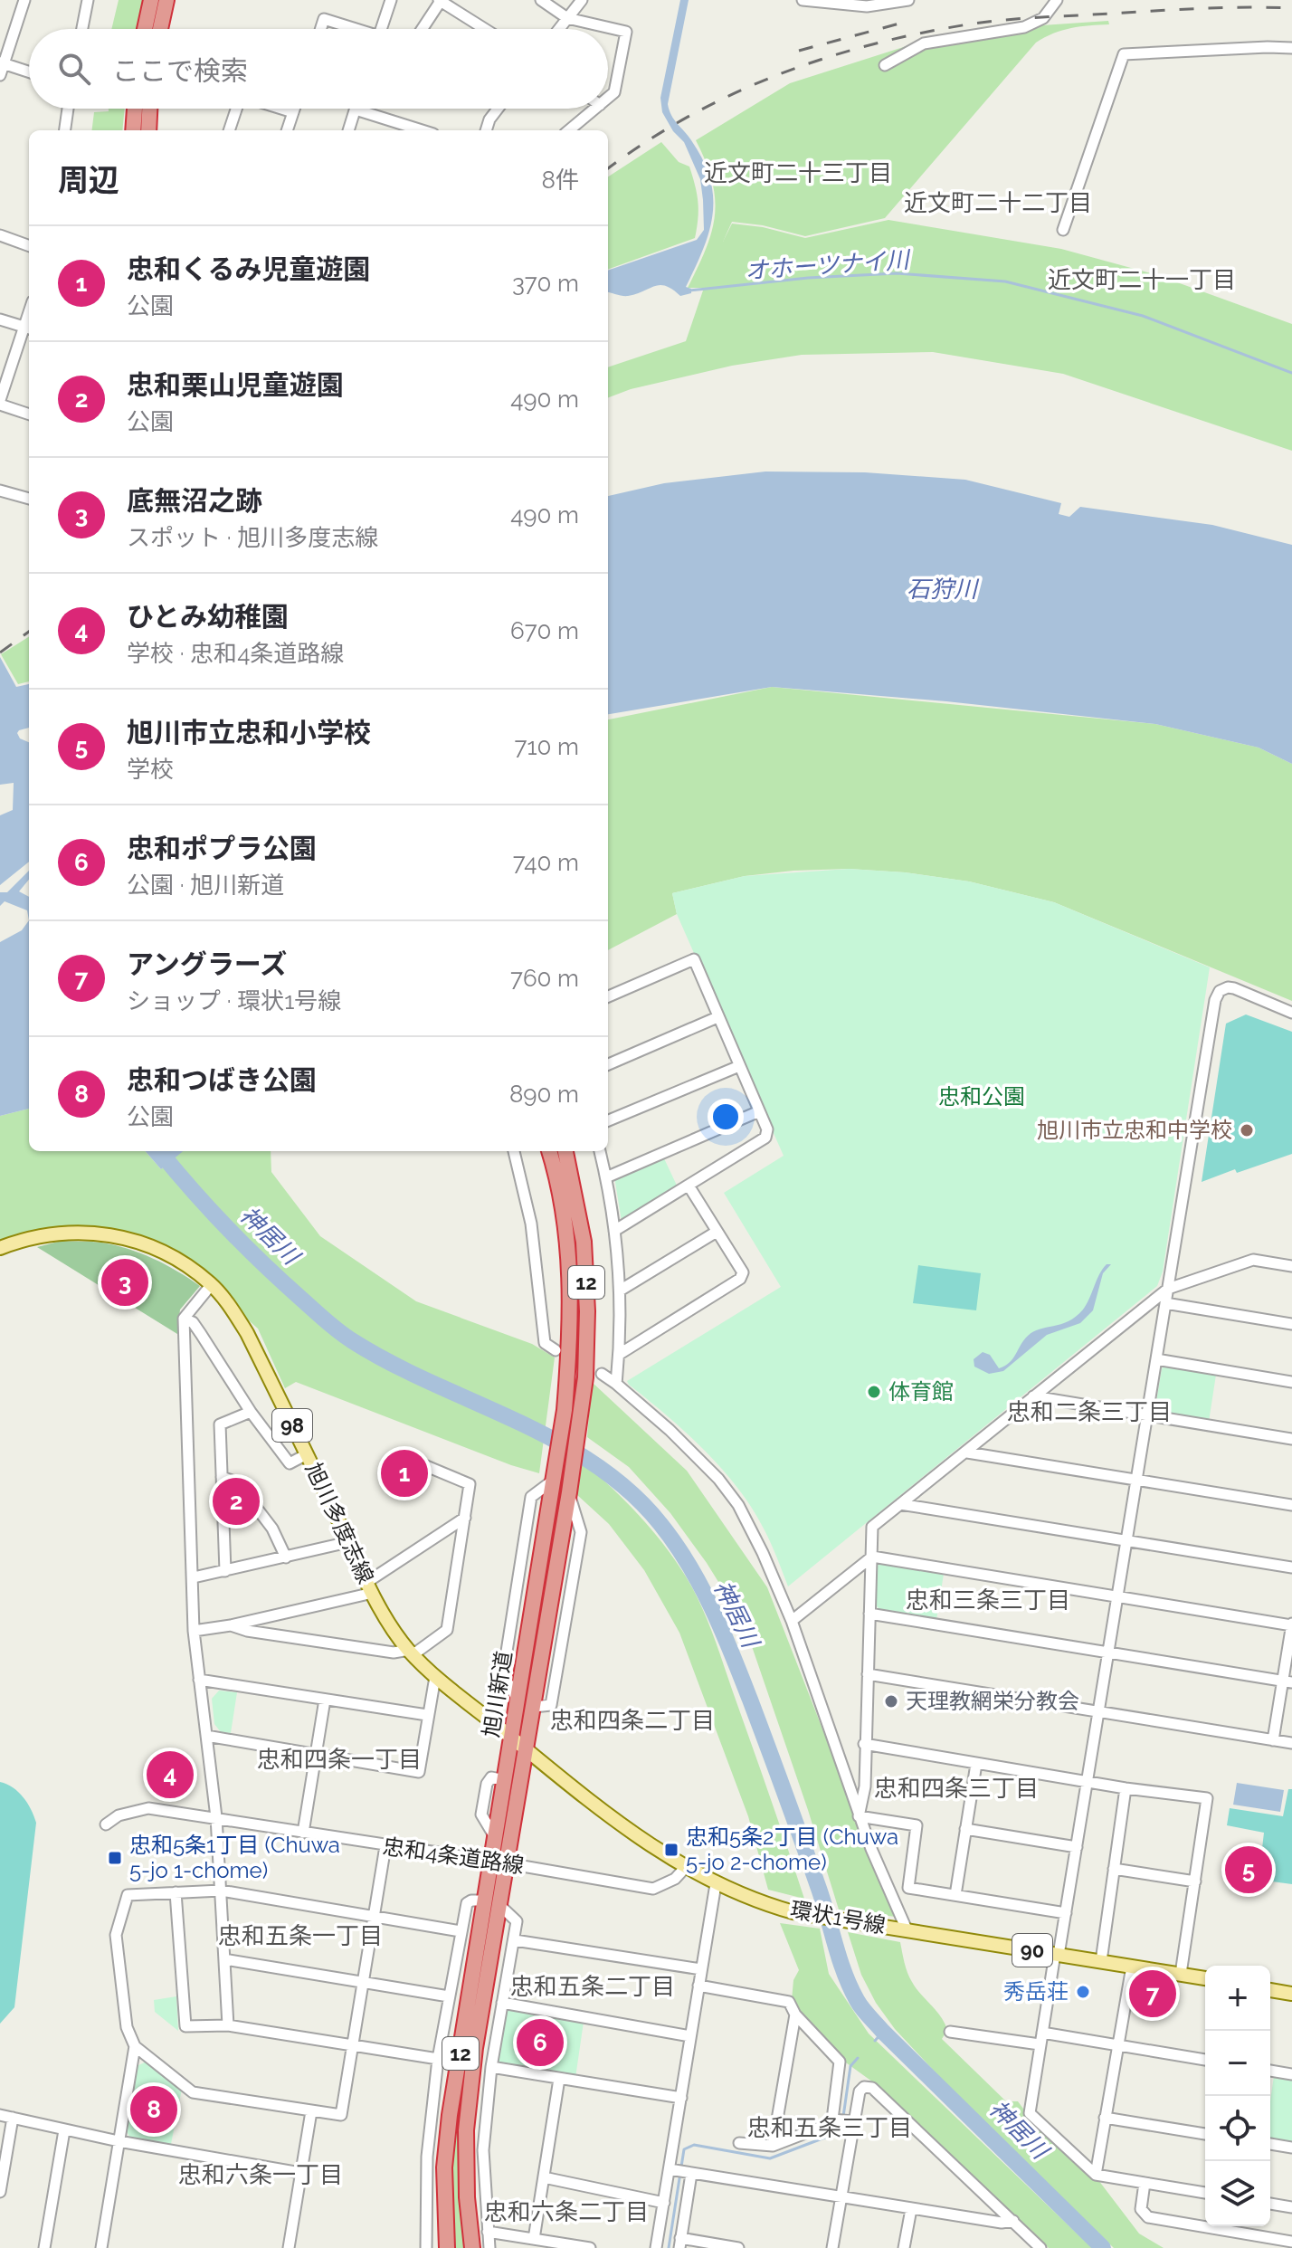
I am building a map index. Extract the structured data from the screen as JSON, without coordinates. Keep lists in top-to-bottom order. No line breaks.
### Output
{"streets":{"highway":["12","旭川新道"],"main road":["98","旭川多度志線","環状1号線","90"],"street":["忠和4条道路線"]},"crossings":[["旭川多度志線","旭川新道"],["旭川多度志線","環状1号線"],["旭川新道","忠和4条道路線"],["旭川新道","環状1号線"],["忠和4条道路線","環状1号線"]],"districts":["近文町二十三丁目","近文町二十二丁目","近文町二十一丁目","忠和二条三丁目","忠和三条三丁目","忠和四条二丁目","忠和四条一丁目","忠和四条三丁目","忠和五条一丁目","忠和五条二丁目","忠和五条三丁目","忠和六条一丁目","忠和六条二丁目"],"water":["オホーツナイ川","石狩川","神居川"],"parks":["忠和公園"],"places":{"other":["旭川市立忠和中学校","体育館","天理教網栄分教会","秀岳荘"],"transit":["忠和5条2丁目 (Chuwa 5-jo 2-chome)","忠和5条1丁目 (Chuwa 5-jo 1-chome)"]},"page":{"search":"ここで検索","heading":["周辺","8件"],"list":[{"mark":"1","name":"忠和くるみ児童遊園","note":"公園","value":"370 m"},{"mark":"2","name":"忠和栗山児童遊園","note":"公園","value":"490 m"},{"mark":"3","name":"底無沼之跡","note":"スポット · 旭川多度志線","value":"490 m"},{"mark":"4","name":"ひとみ幼稚園","note":"学校 · 忠和4条道路線","value":"670 m"},{"mark":"5","name":"旭川市立忠和小学校","note":"学校","value":"710 m"},{"mark":"6","name":"忠和ポプラ公園","note":"公園 · 旭川新道","value":"740 m"},{"mark":"7","name":"アングラーズ","note":"ショップ · 環状1号線","value":"760 m"},{"mark":"8","name":"忠和つばき公園","note":"公園","value":"890 m"}],"pins":["3","1","2","4","5","7","6","8"],"map_buttons":["+","−"]}}
